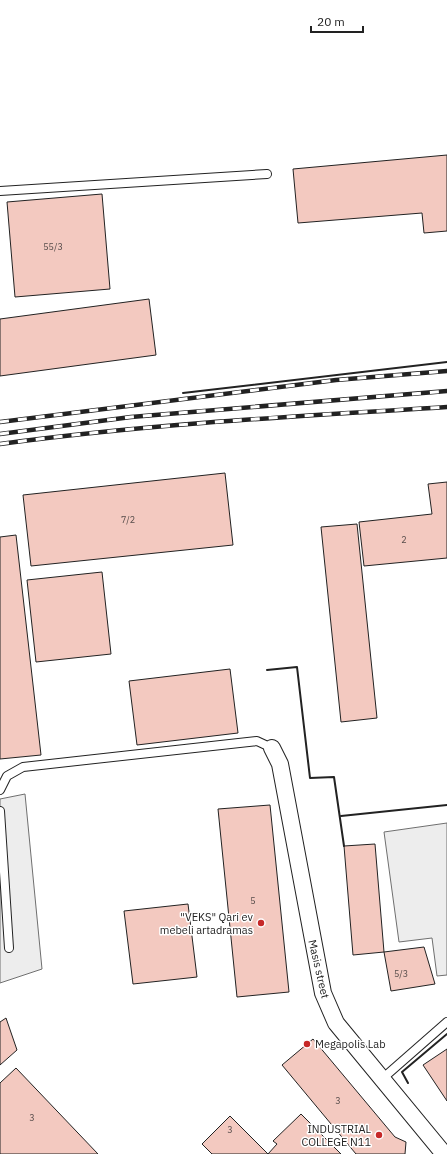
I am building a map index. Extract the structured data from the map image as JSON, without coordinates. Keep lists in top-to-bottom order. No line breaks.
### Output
{"streets":{"street":["Masis street"]},"places":["\"VEKS\" Qari ev mebeli artadramas","Megapolis Lab","INDUSTRIAL COLLEGE N11"],"house_numbers":["55/3","7/2","2","5","5/3","3","3","3"],"scale_bar":"20 m"}
